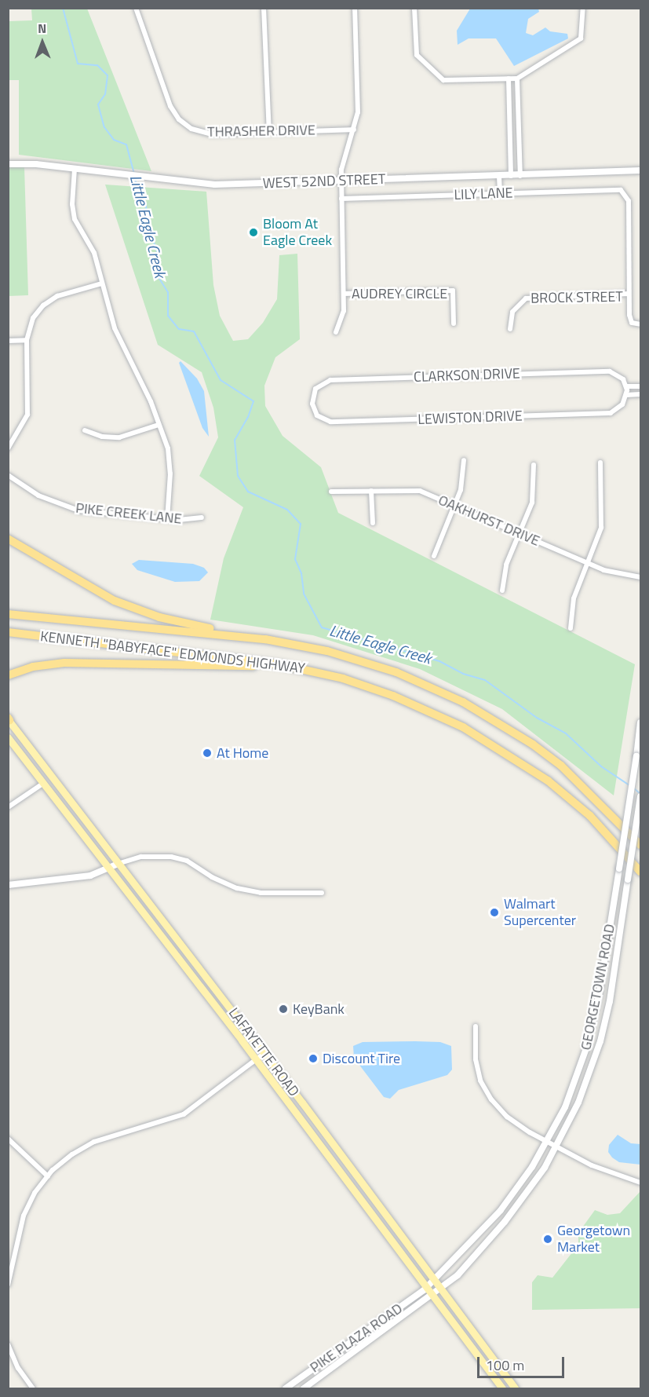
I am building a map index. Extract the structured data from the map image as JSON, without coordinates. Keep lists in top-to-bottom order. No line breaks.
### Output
{"streets":{"highway":["KENNETH \"BABYFACE\" EDMONDS HIGHWAY"],"main road":["WEST 52ND STREET","GEORGETOWN ROAD","LAFAYETTE ROAD","PIKE PLAZA ROAD"],"street":["THRASHER DRIVE","LILY LANE","AUDREY CIRCLE","BROCK STREET","CLARKSON DRIVE","LEWISTON DRIVE","PIKE CREEK LANE","OAKHURST DRIVE"]},"crossings":[["LILY LANE","BROCK STREET"],["CLARKSON DRIVE","LEWISTON DRIVE"],["GEORGETOWN ROAD","LAFAYETTE ROAD"],["GEORGETOWN ROAD","PIKE PLAZA ROAD"],["LAFAYETTE ROAD","PIKE PLAZA ROAD"]],"water":["Little Eagle Creek"],"places":["Bloom At Eagle Creek","At Home","Walmart Supercenter","KeyBank","Discount Tire","Georgetown Market"],"scale_bar":"100 m","north":"top"}
